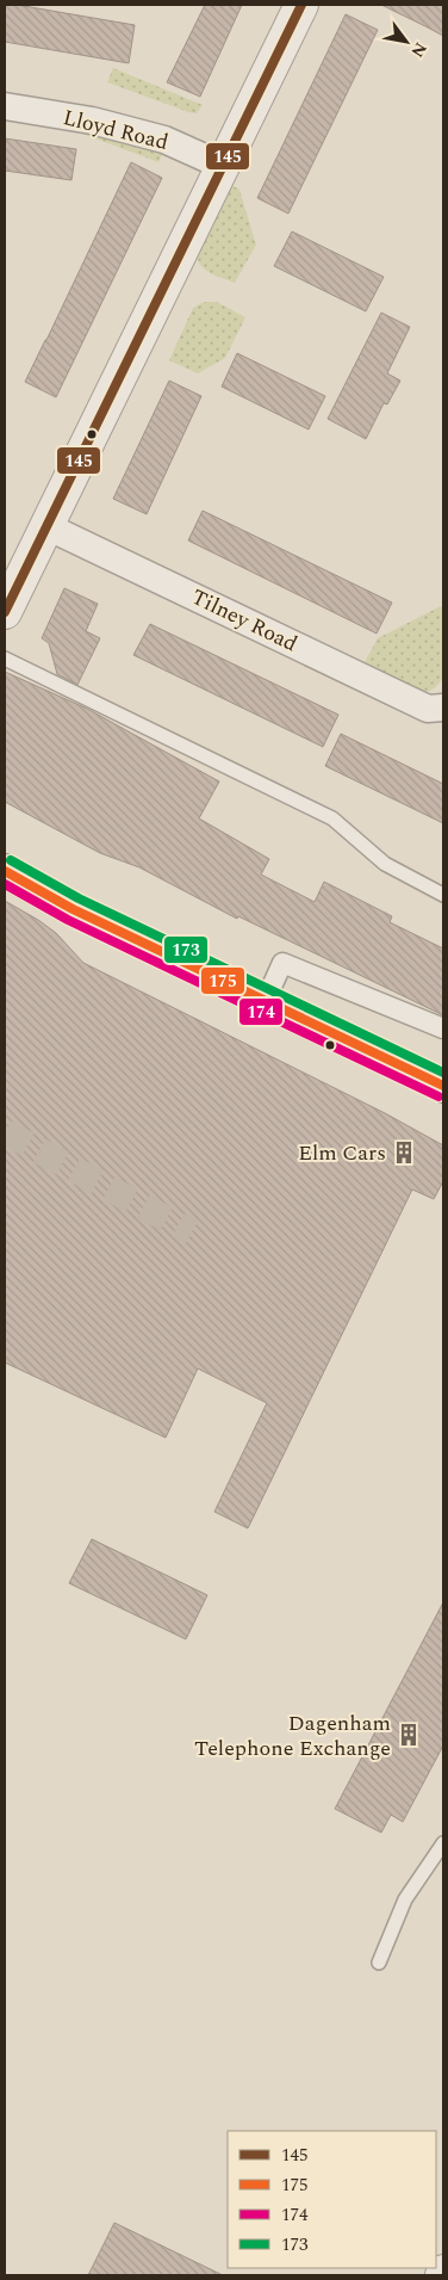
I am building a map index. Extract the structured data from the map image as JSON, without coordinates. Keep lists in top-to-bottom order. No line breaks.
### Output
{"streets":{"street":["Lloyd Road","Tilney Road"]},"places":{"building":["Elm Cars","Dagenham Telephone Exchange"]},"lines":["transit line 145","transit line 173","transit line 175","transit line 174"],"legend":["145","175","174","173"],"north":"bottom right"}
